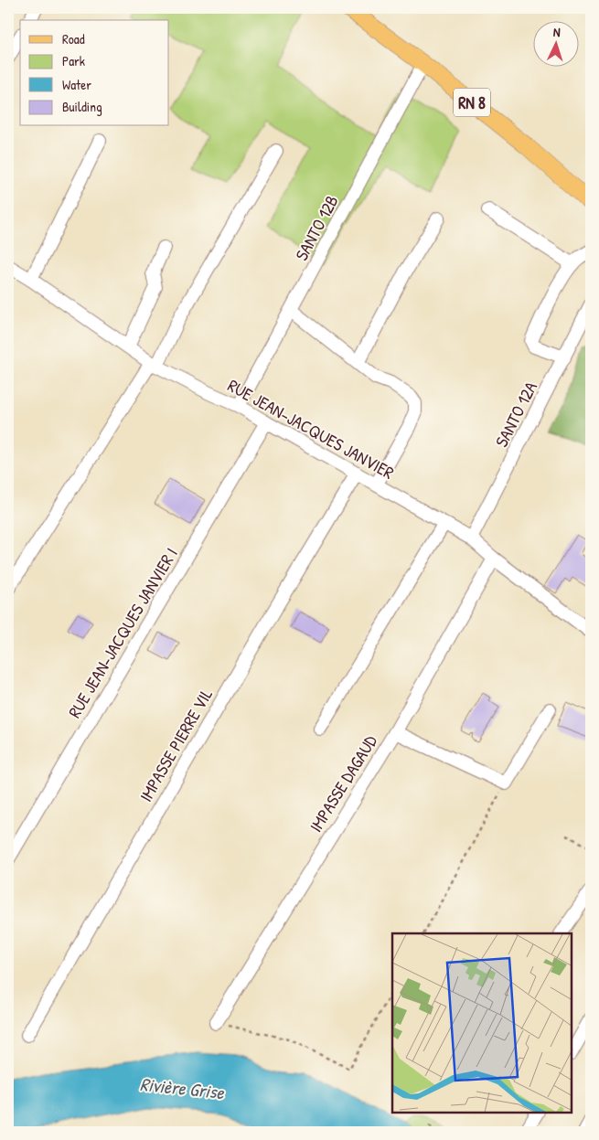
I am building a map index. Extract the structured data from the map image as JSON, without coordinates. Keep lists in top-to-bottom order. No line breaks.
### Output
{"streets":{"main road":["RN 8"],"street":["SANTO 12B","SANTO 12A","RUE JEAN-JACQUES JANVIER","RUE JEAN-JACQUES JANVIER I","IMPASSE PIERRE VIL","IMPASSE DAGAUD"]},"crossings":[["RN 8","SANTO 12B"],["SANTO 12B","RUE JEAN-JACQUES JANVIER"],["SANTO 12A","RUE JEAN-JACQUES JANVIER"],["RUE JEAN-JACQUES JANVIER","RUE JEAN-JACQUES JANVIER I"],["RUE JEAN-JACQUES JANVIER","IMPASSE PIERRE VIL"],["RUE JEAN-JACQUES JANVIER","IMPASSE DAGAUD"]],"water":["Rivière Grise"],"legend":["Road","Park","Water","Building"],"north":"top"}
